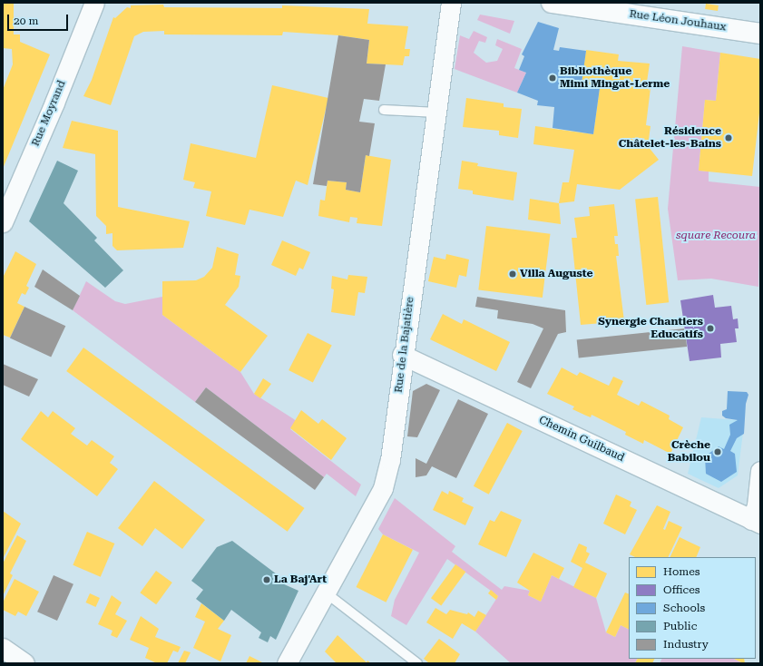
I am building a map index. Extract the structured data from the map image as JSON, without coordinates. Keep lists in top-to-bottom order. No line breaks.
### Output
{"streets":{"street":["Rue Léon Jouhaux","Rue Moyrand","Rue de la Bajatière","Chemin Guilbaud"]},"crossings":[["Rue de la Bajatière","Chemin Guilbaud"]],"parks":["square Recoura"],"places":["Bibliothèque Mimi Mingat-Lerme","Résidence Châtelet-les-Bains","Villa Auguste","Synergie Chantiers Educatifs","Crèche Babilou","La Baj'Art"],"legend":["Homes","Offices","Schools","Public","Industry"],"scale_bar":"20 m"}
